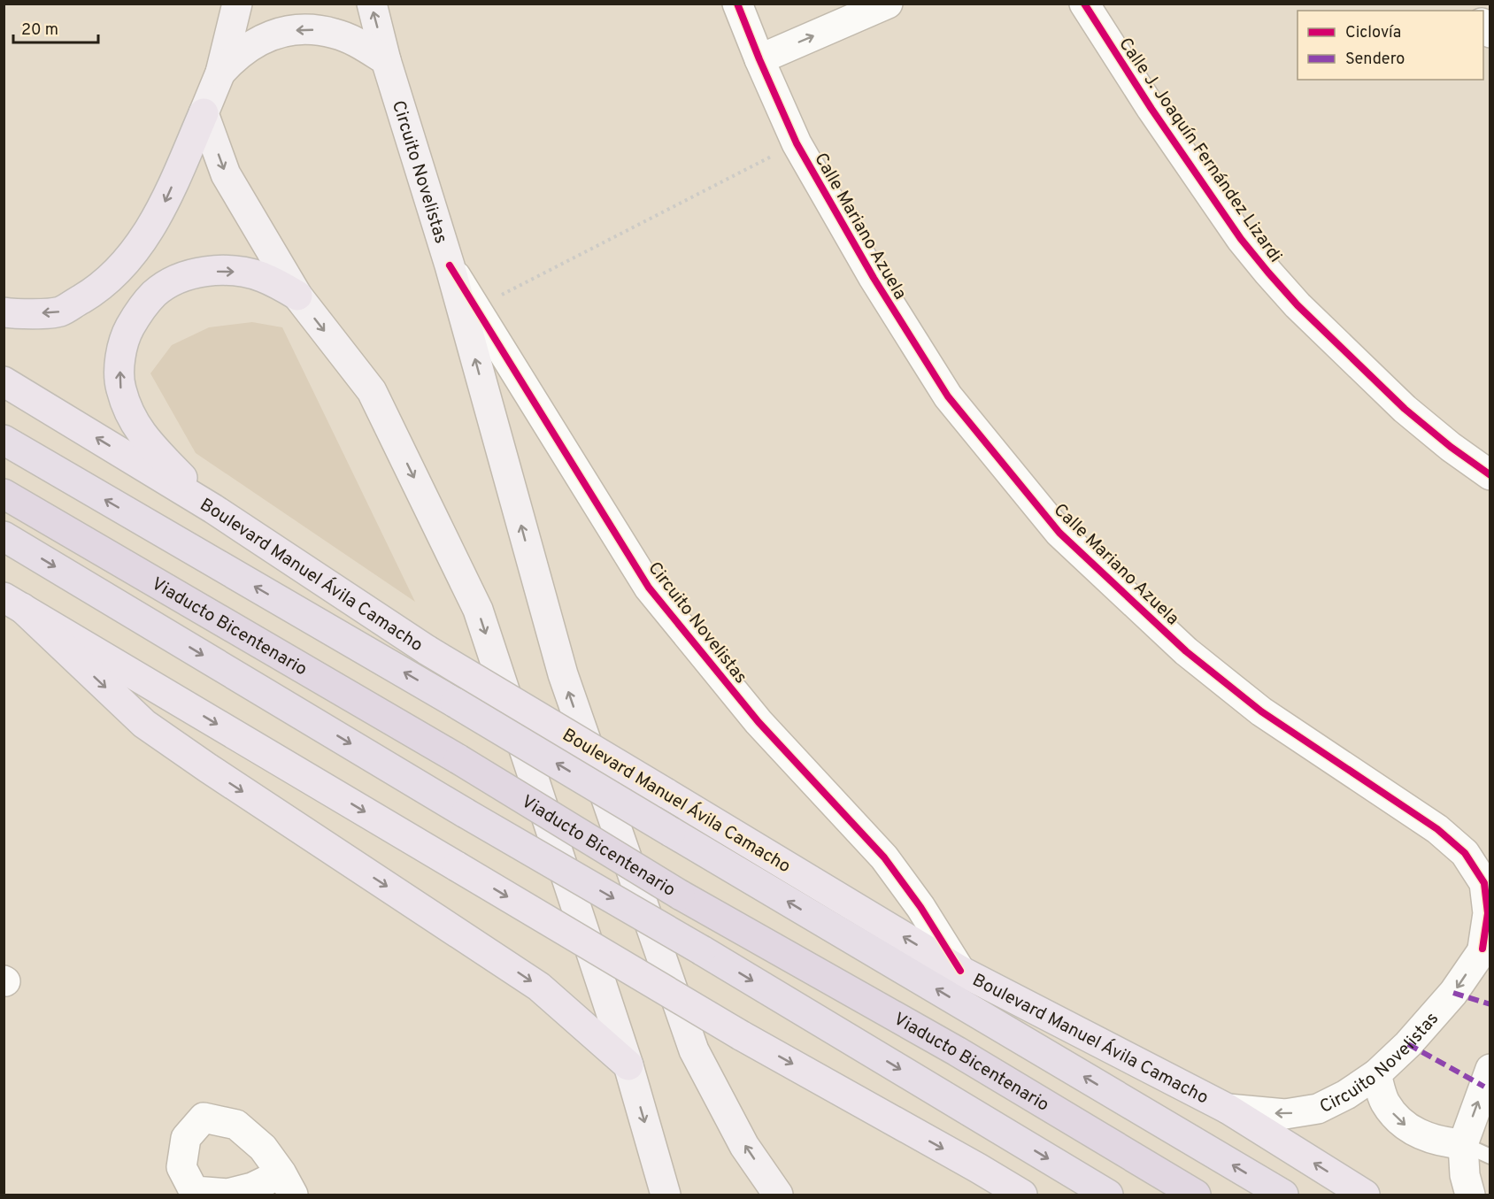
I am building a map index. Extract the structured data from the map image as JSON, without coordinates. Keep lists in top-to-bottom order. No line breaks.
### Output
{"streets":{"highway":["Boulevard Manuel Ávila Camacho","Viaducto Bicentenario"],"main road":["Circuito Novelistas"],"street":["Calle J. Joaquín Fernández Lizardi","Calle Mariano Azuela"]},"crossings":[["Circuito Novelistas","Calle Mariano Azuela"],["Circuito Novelistas","Boulevard Manuel Ávila Camacho"]],"legend":["Ciclovía","Sendero"],"scale_bar":"20 m"}
